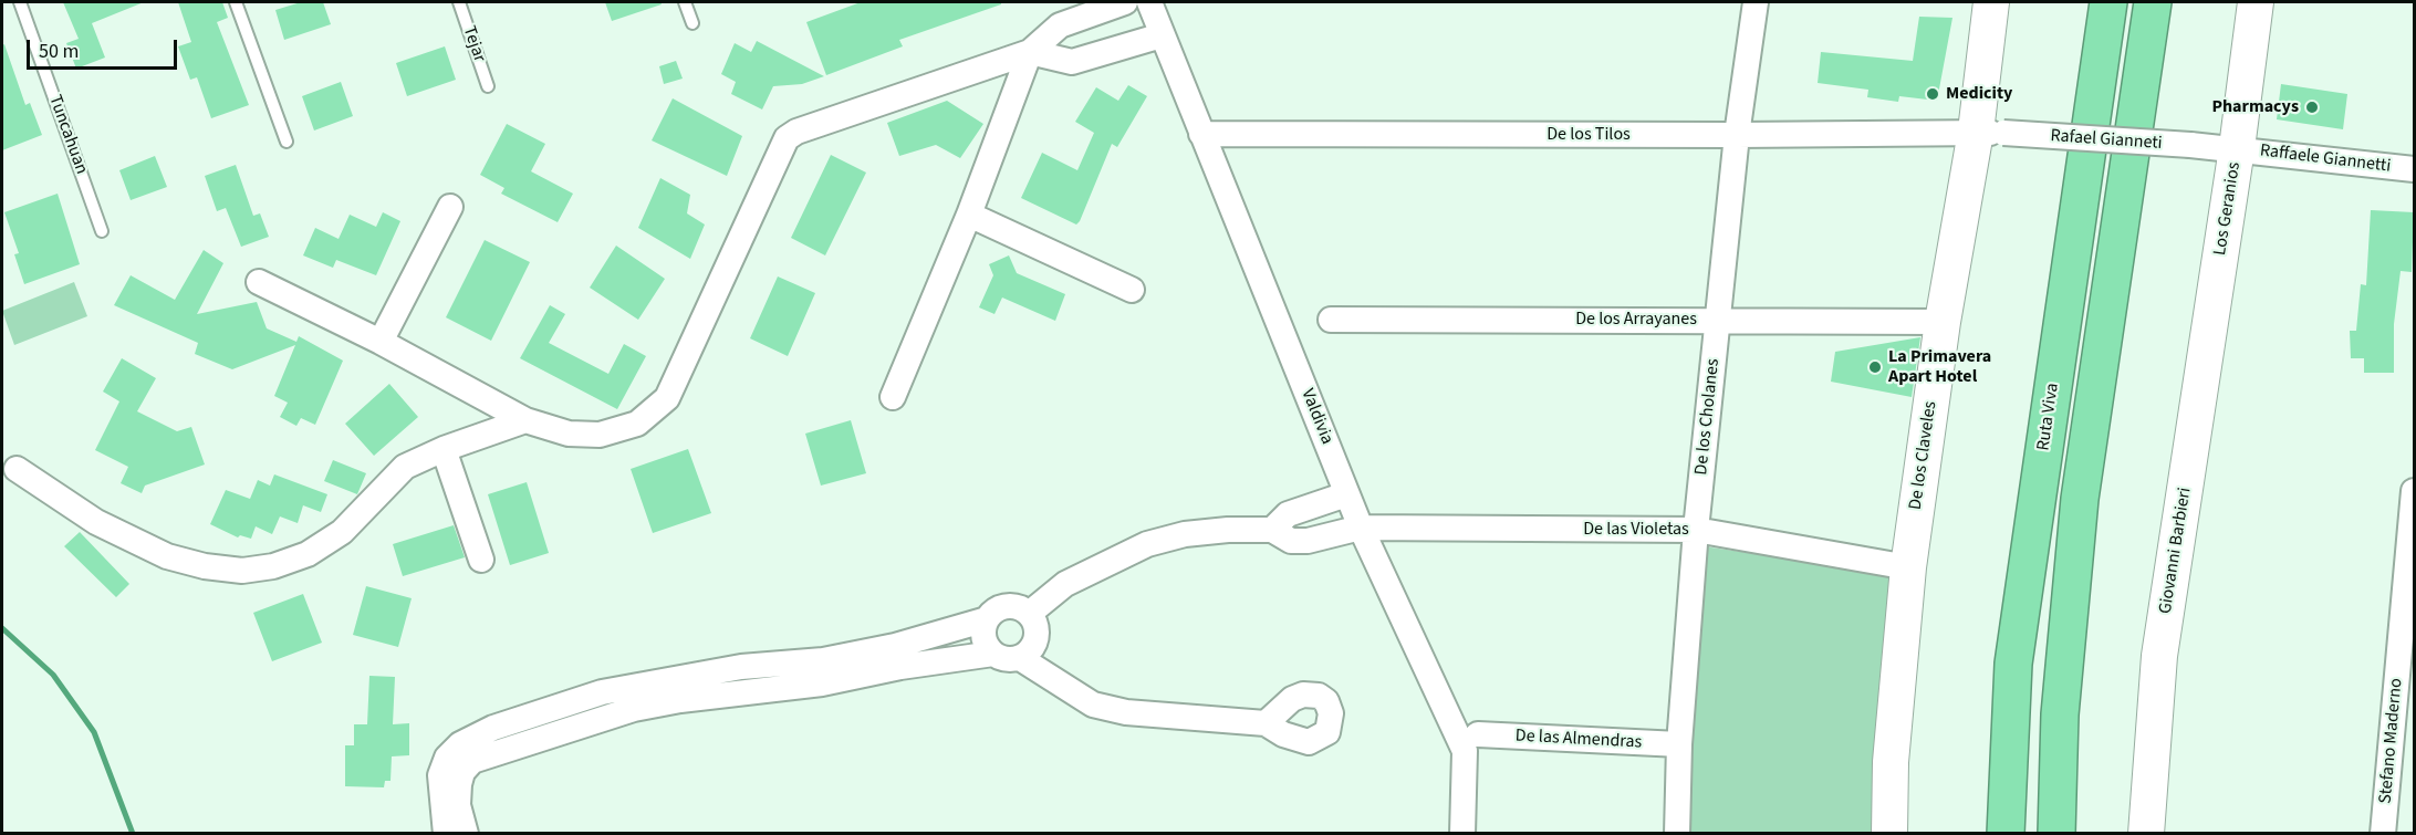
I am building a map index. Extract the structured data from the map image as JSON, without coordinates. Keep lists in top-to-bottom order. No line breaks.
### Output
{"streets":{"highway":["Ruta Viva"],"main road":["Los Geranios","De los Claveles","Giovanni Barbieri"],"street":["De los Tilos","Rafael Gianneti","Raffaele Giannetti","De los Arrayanes","Valdivia","De los Cholanes","De las Violetas","De las Almendras","Stefano Maderno"],"lane":["Tejar","Tuncahuan"]},"crossings":[["De los Tilos","Rafael Gianneti"],["De los Tilos","Valdivia"],["De los Tilos","De los Cholanes"],["De los Tilos","De los Claveles"],["Rafael Gianneti","Raffaele Giannetti"],["Rafael Gianneti","Los Geranios"],["Rafael Gianneti","De los Claveles"],["Raffaele Giannetti","Los Geranios"],["Los Geranios","Giovanni Barbieri"],["De los Arrayanes","De los Cholanes"],["De los Arrayanes","De los Claveles"],["Valdivia","De las Violetas"],["De los Cholanes","De las Violetas"],["De los Cholanes","De las Almendras"],["De los Claveles","De las Violetas"]],"places":["Medicity","Pharmacys","La Primavera Apart Hotel"],"scale_bar":"50 m"}
